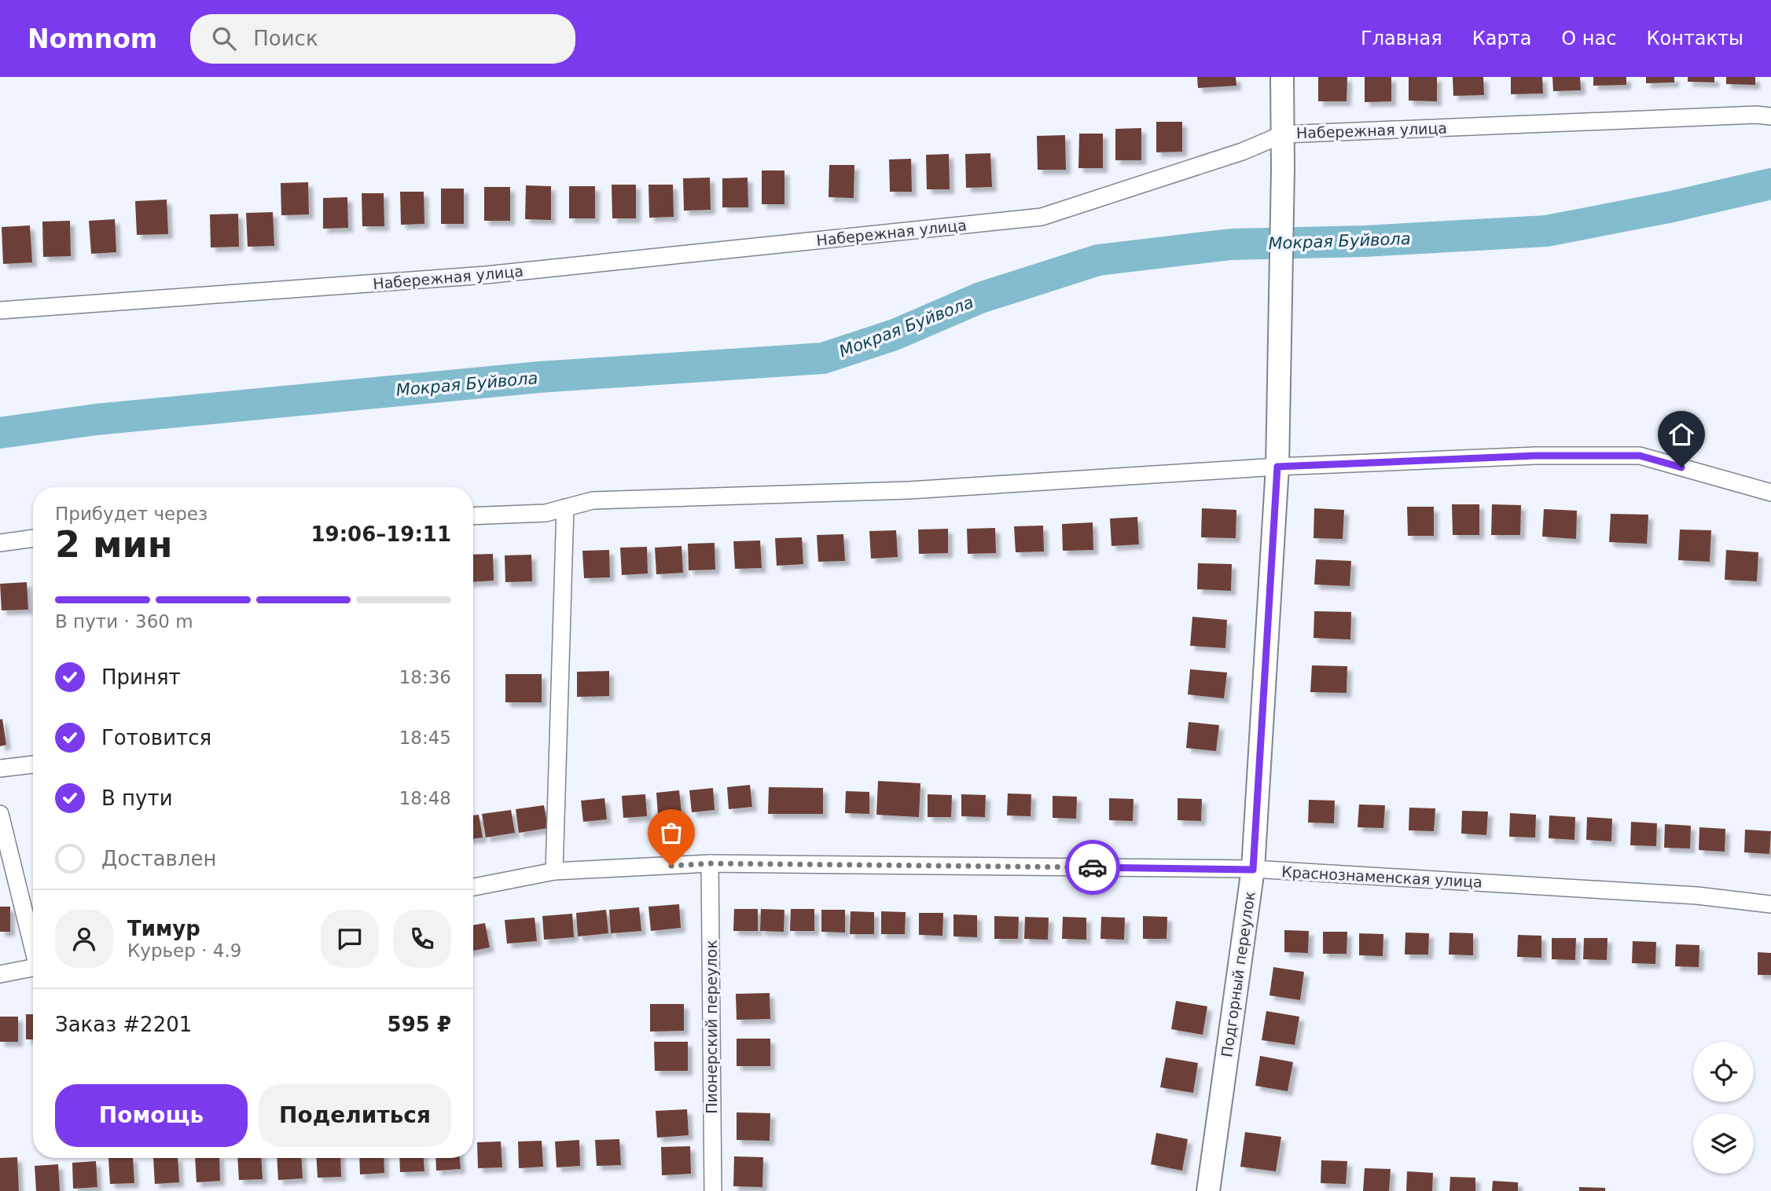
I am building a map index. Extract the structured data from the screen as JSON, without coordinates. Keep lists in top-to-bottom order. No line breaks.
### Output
{"streets":{"main road":["Подгорный переулок"],"street":["Набережная улица","Краснознаменская улица","Пионерский переулок"]},"crossings":[["Набережная улица","Подгорный переулок"],["Краснознаменская улица","Подгорный переулок"],["Краснознаменская улица","Пионерский переулок"]],"water":["Мокрая Буйвола"],"page":{"header":"Nomnom","search":"Поиск","nav":["Главная","Карта","О нас","Контакты"],"heading":["2 мин","Прибудет через","19:06–19:11"],"panel":["Тимур","Курьер · 4.9","Заказ #2201","595 ₽"],"bar":"В пути · 360 m","list":[["Принят","18:36"],["Готовится","18:45"],["В пути","18:48"],"Доставлен"],"buttons":["Помощь","Поделиться"]}}
